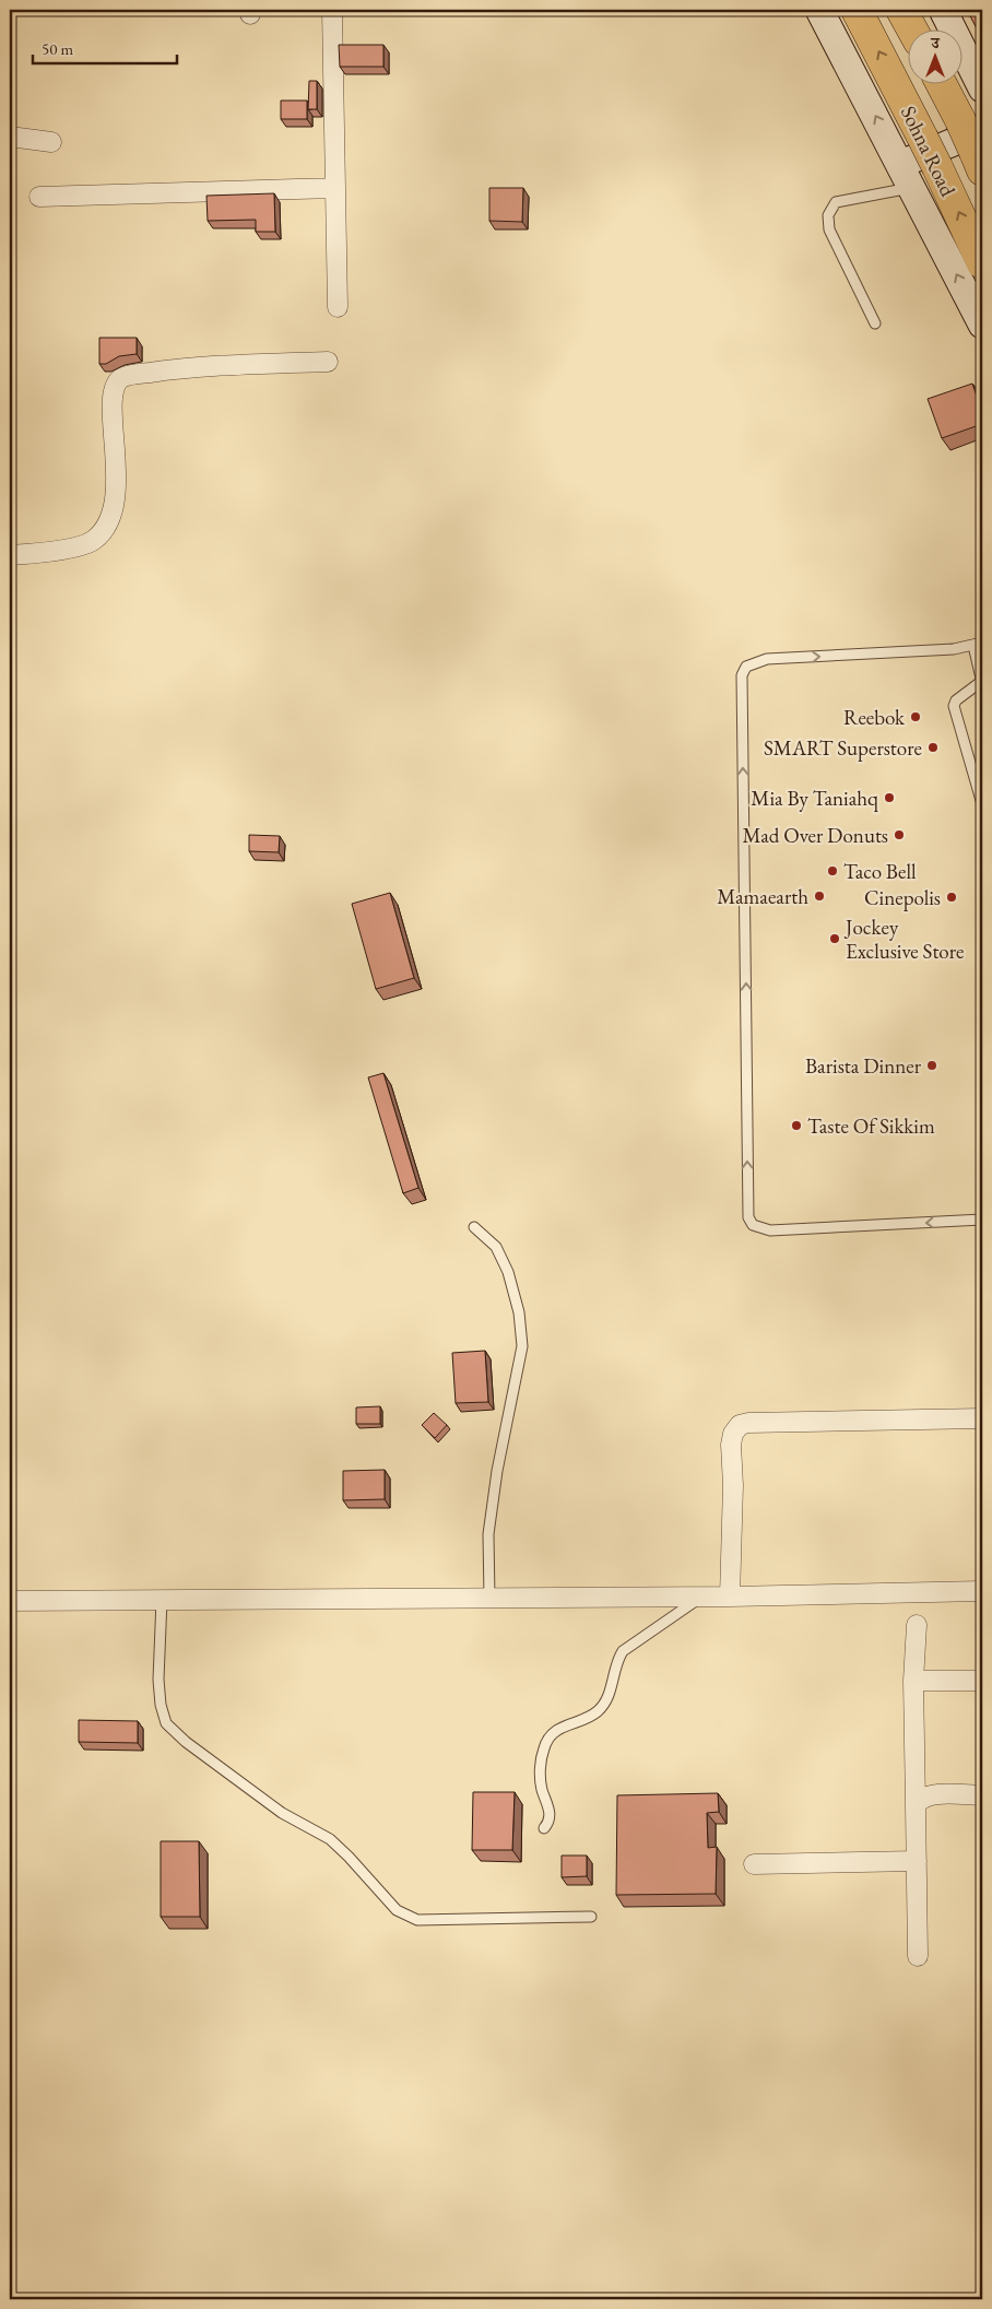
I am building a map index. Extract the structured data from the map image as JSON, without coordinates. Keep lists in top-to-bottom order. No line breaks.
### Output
{"streets":{"highway":["Sohna Road"]},"places":["Reebok","SMART Superstore","Mia By Taniahq","Mad Over Donuts","Taco Bell","Mamaearth","Cinepolis","Jockey Exclusive Store","Barista Dinner","Taste Of Sikkim"],"scale_bar":"50 m","north":"top"}
